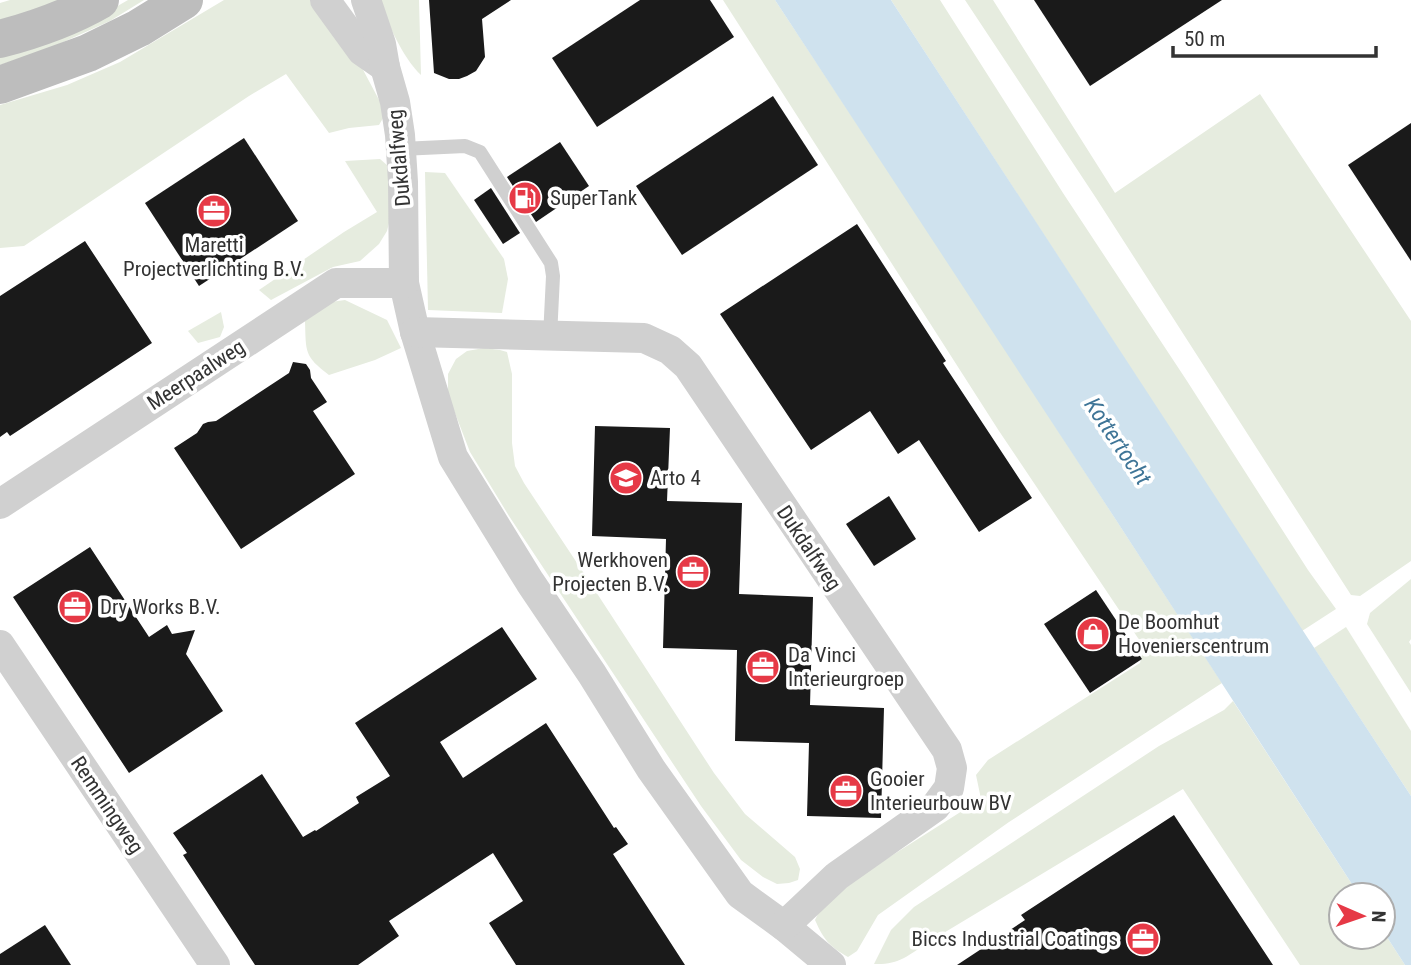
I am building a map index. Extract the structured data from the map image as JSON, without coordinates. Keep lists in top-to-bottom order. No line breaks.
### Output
{"streets":{"street":["Dukdalfweg","Meerpaalweg","Remmingweg"]},"crossings":[["Dukdalfweg","Meerpaalweg"]],"water":["Kottertocht"],"places":{"fuel station":["SuperTank"],"office":["Maretti Projectverlichting B.V.","Werkhoven Projecten B.V.","Dry Works B.V.","Da Vinci Interieurgroep","Gooier Interieurbouw BV","Biccs Industrial Coatings"],"school or university":["Arto 4"],"shop":["De Boomhut Hovenierscentrum"]},"scale_bar":"50 m","north":"right"}
